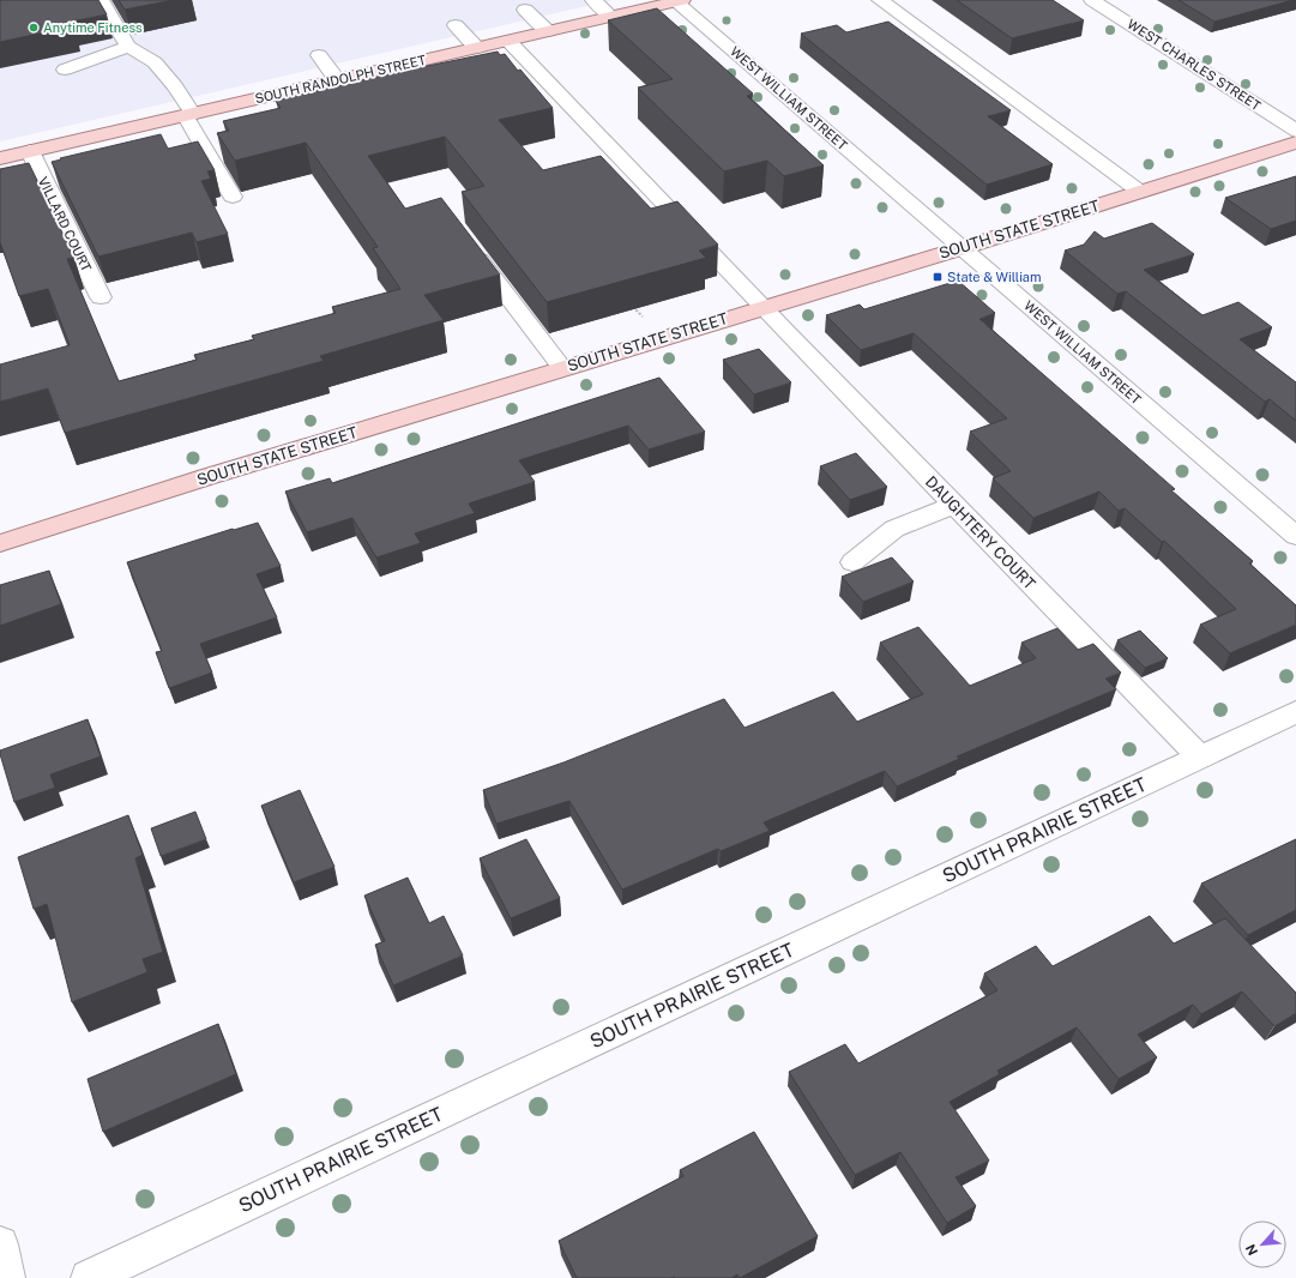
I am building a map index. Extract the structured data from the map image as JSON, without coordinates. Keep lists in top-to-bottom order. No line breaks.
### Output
{"streets":{"main road":["SOUTH RANDOLPH STREET","SOUTH STATE STREET"],"street":["WEST CHARLES STREET","WEST WILLIAM STREET","VILLARD COURT","DAUGHTERY COURT","SOUTH PRAIRIE STREET"]},"crossings":[["SOUTH RANDOLPH STREET","WEST WILLIAM STREET"],["SOUTH RANDOLPH STREET","VILLARD COURT"],["SOUTH RANDOLPH STREET","DAUGHTERY COURT"],["WEST WILLIAM STREET","SOUTH STATE STREET"],["SOUTH STATE STREET","DAUGHTERY COURT"],["DAUGHTERY COURT","SOUTH PRAIRIE STREET"]],"places":{"other":["Anytime Fitness"],"transit":["State & William"]},"north":"bottom left"}
